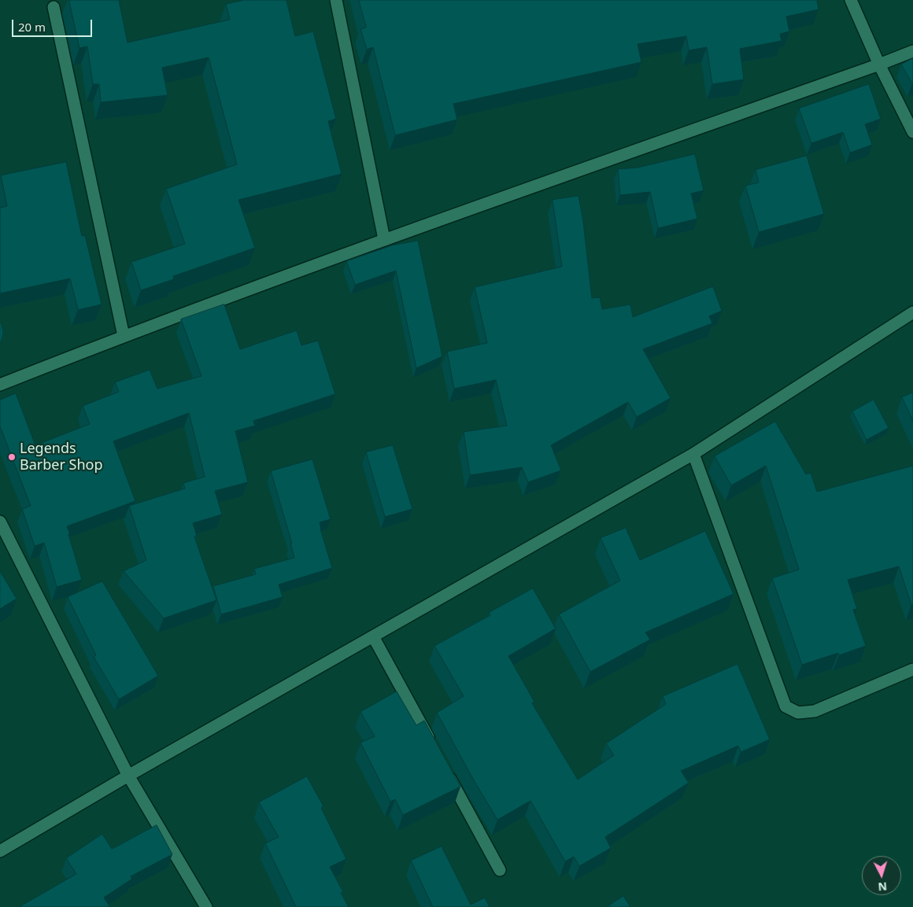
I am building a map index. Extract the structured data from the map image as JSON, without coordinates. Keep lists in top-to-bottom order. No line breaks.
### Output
{"places":["Legends Barber Shop"],"scale_bar":"20 m","north":"bottom"}
